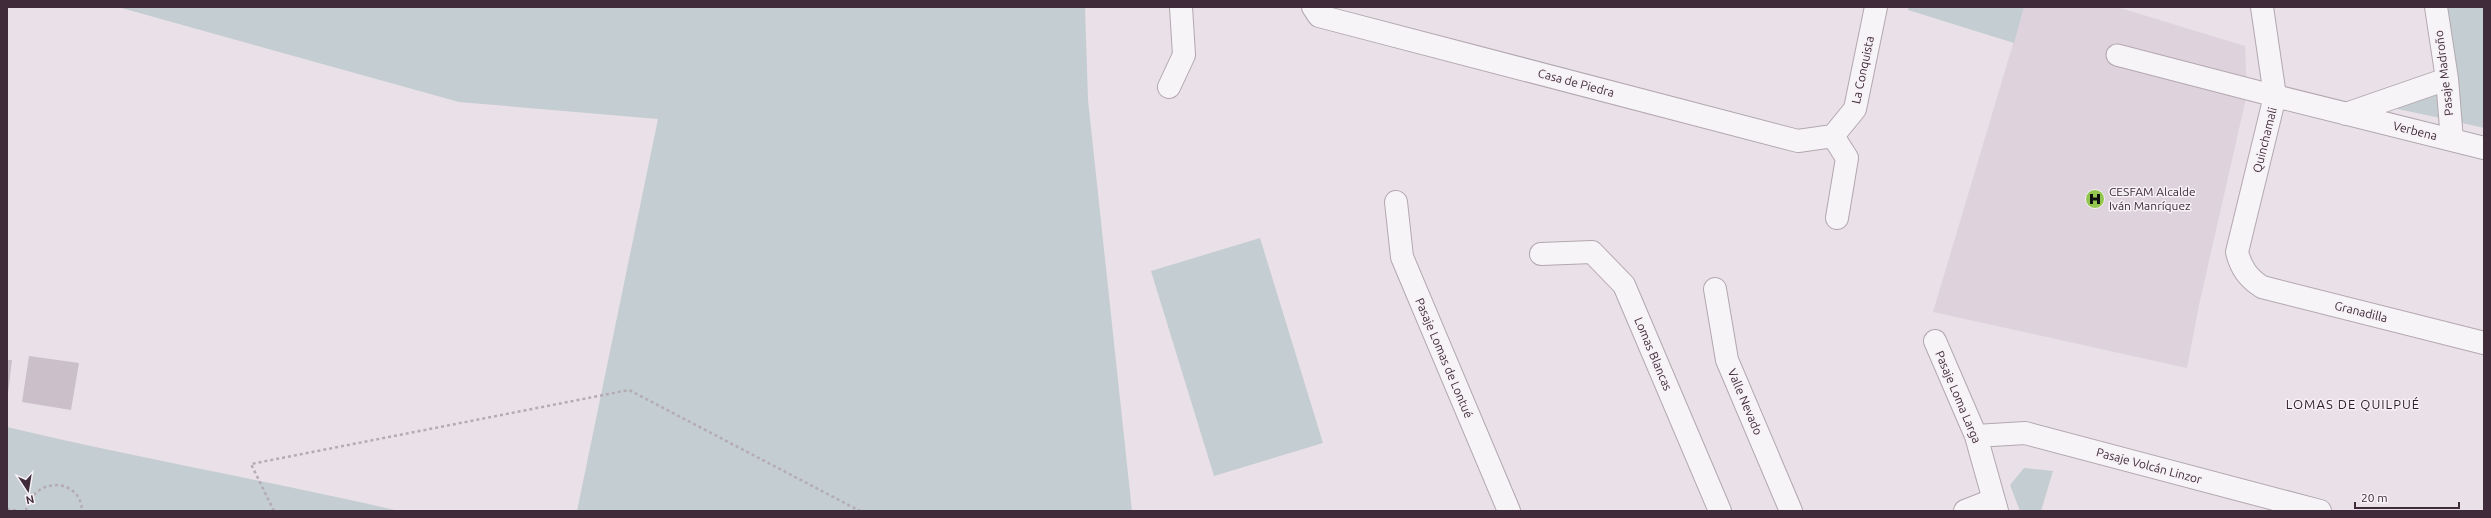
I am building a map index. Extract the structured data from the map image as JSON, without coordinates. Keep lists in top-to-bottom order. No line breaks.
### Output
{"streets":{"street":["La Conquista","Pasaje Madroño","Casa de Piedra","Verbena","Quinchamali","Granadilla","Lomas Blancas","Pasaje Lomas de Lontué","Pasaje Loma Larga","Valle Nevado","Pasaje Volcán Linzor"]},"crossings":[["La Conquista","Casa de Piedra"],["Pasaje Madroño","Verbena"],["Verbena","Quinchamali"],["Quinchamali","Granadilla"],["Pasaje Loma Larga","Pasaje Volcán Linzor"]],"districts":["LOMAS DE QUILPUÉ"],"places":{"hospital":["CESFAM Alcalde Iván Manríquez"]},"scale_bar":"20 m","north":"bottom"}
